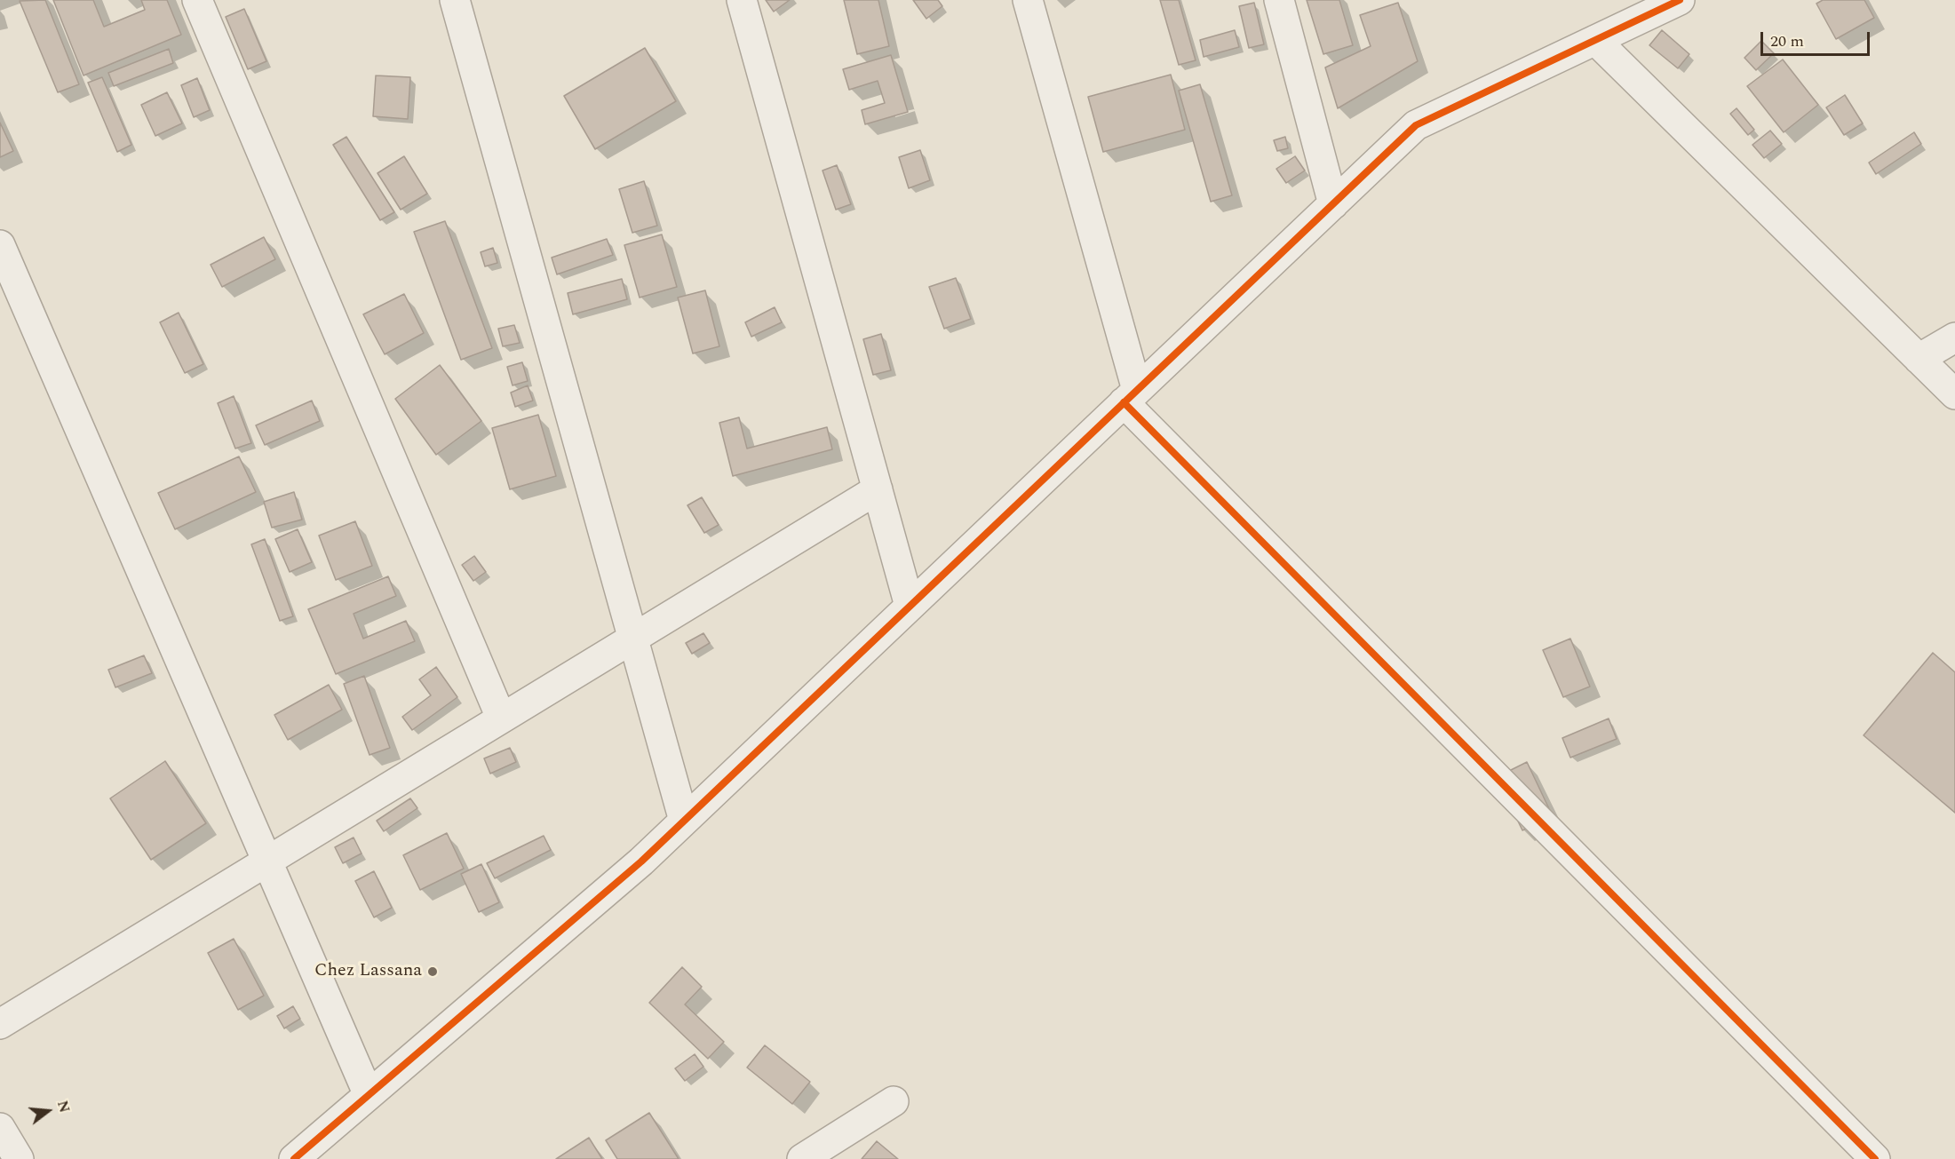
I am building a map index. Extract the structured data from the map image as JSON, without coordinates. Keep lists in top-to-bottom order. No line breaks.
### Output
{"places":["Chez Lassana"],"scale_bar":"20 m","north":"right"}
